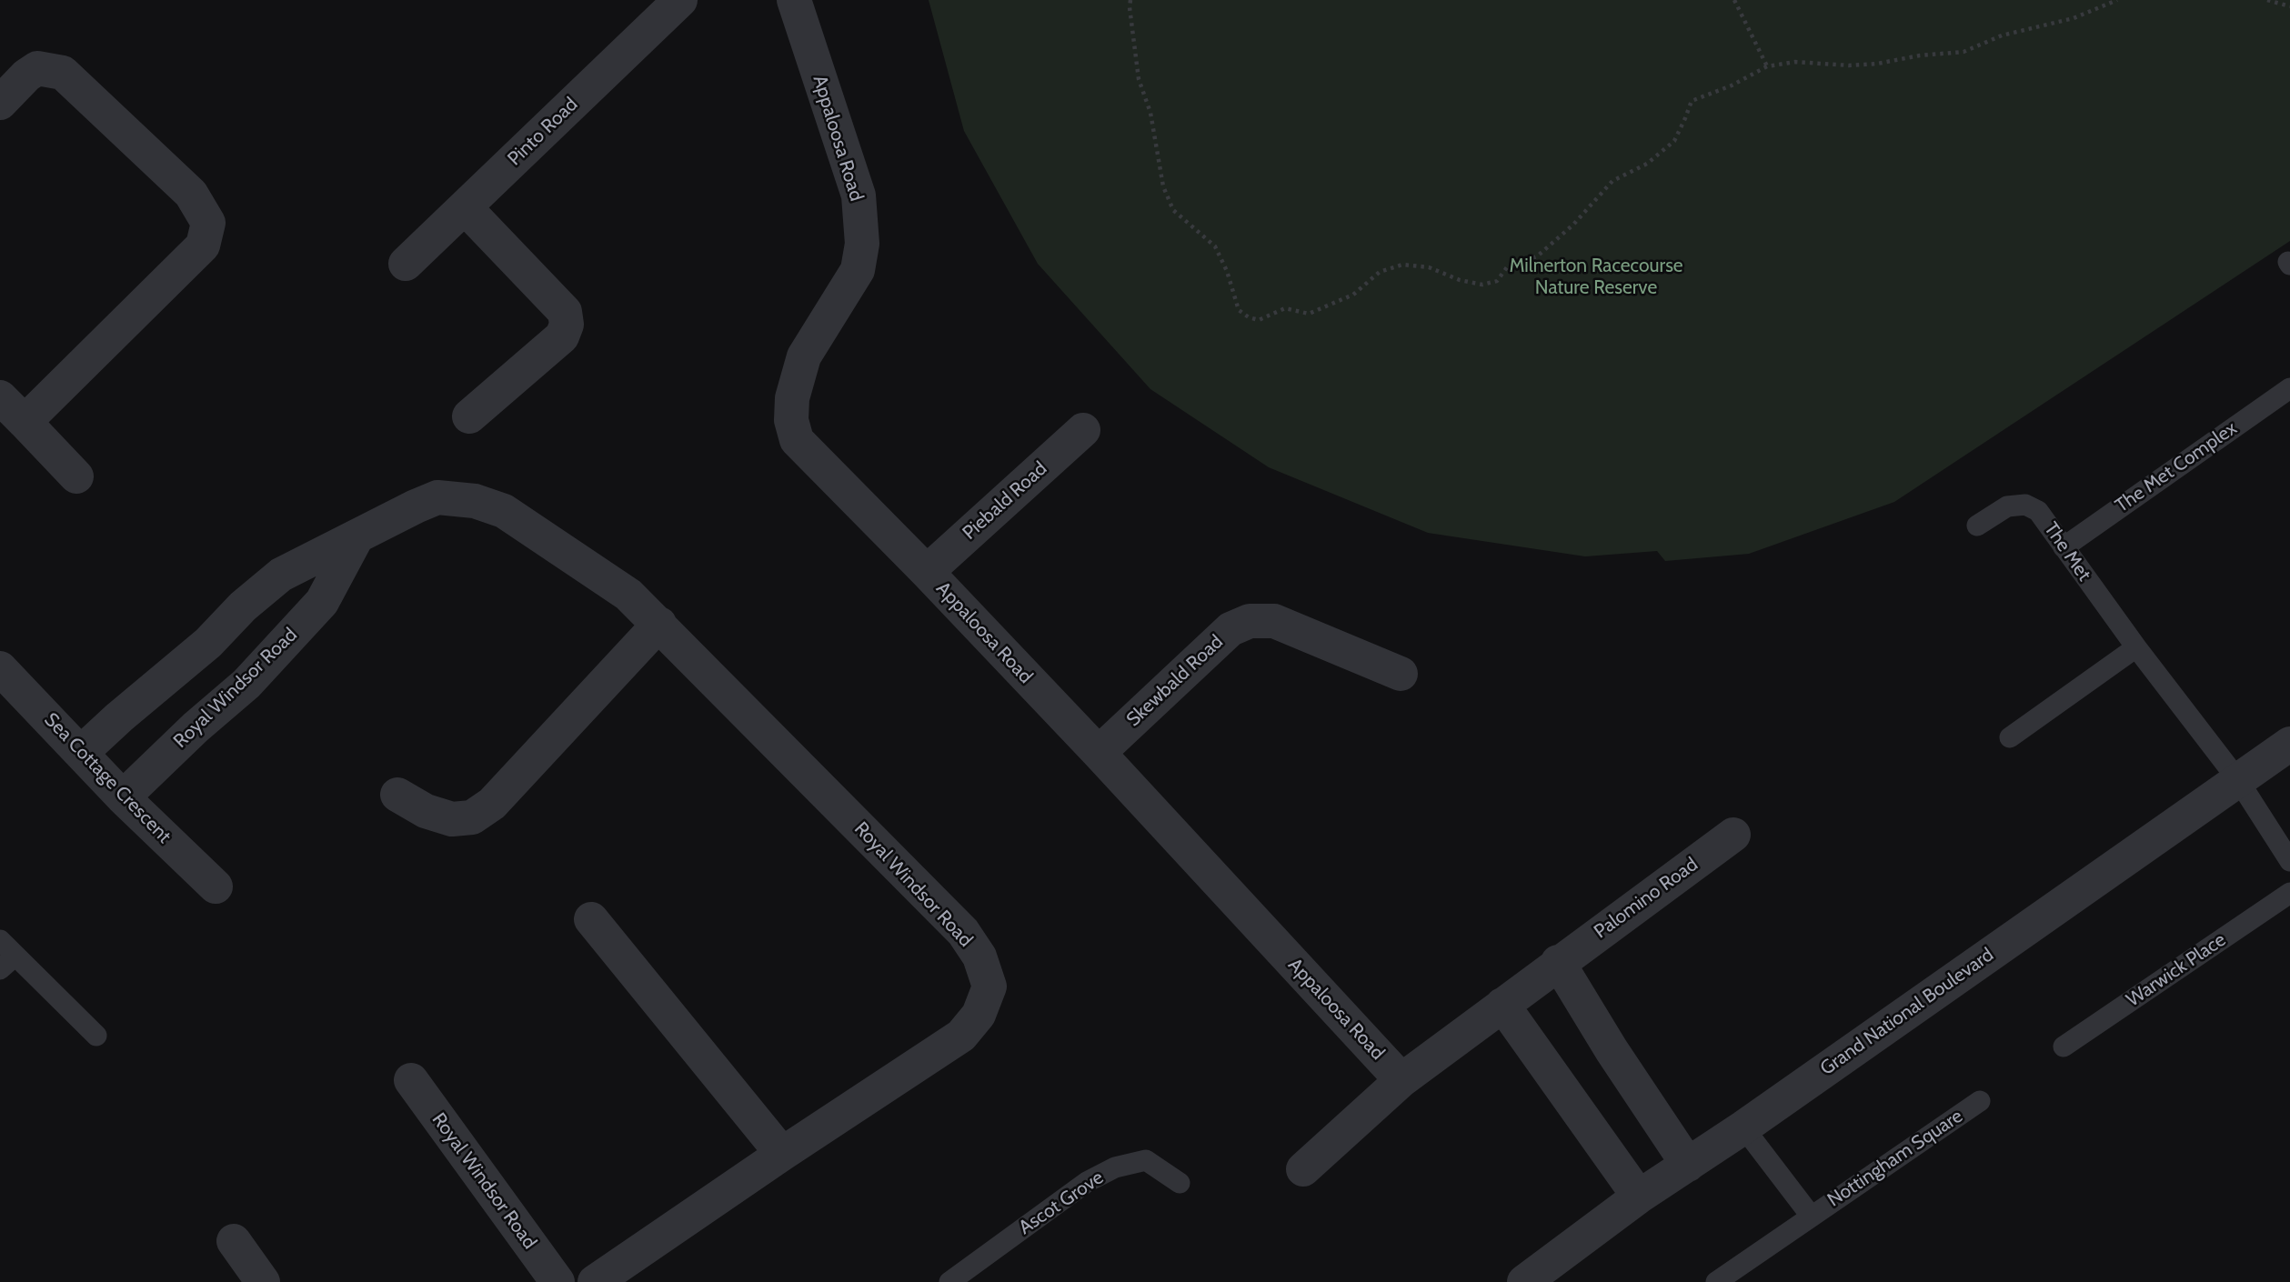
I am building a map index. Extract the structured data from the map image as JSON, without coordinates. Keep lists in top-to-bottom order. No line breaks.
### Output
{"streets":{"street":["Pinto Road","Appaloosa Road","Piebald Road","Skewbald Road","Royal Windsor Road","Sea Cottage Crescent","Palomino Road","Grand National Boulevard"],"lane":["The Met Complex","The Met","Warwick Place","Nottingham Square","Ascot Grove"]},"crossings":[["Appaloosa Road","Piebald Road"],["Appaloosa Road","Skewbald Road"],["The Met Complex","The Met"],["The Met","Grand National Boulevard"],["Royal Windsor Road","Sea Cottage Crescent"],["Grand National Boulevard","Nottingham Square"]],"parks":["Milnerton Racecourse Nature Reserve"]}
